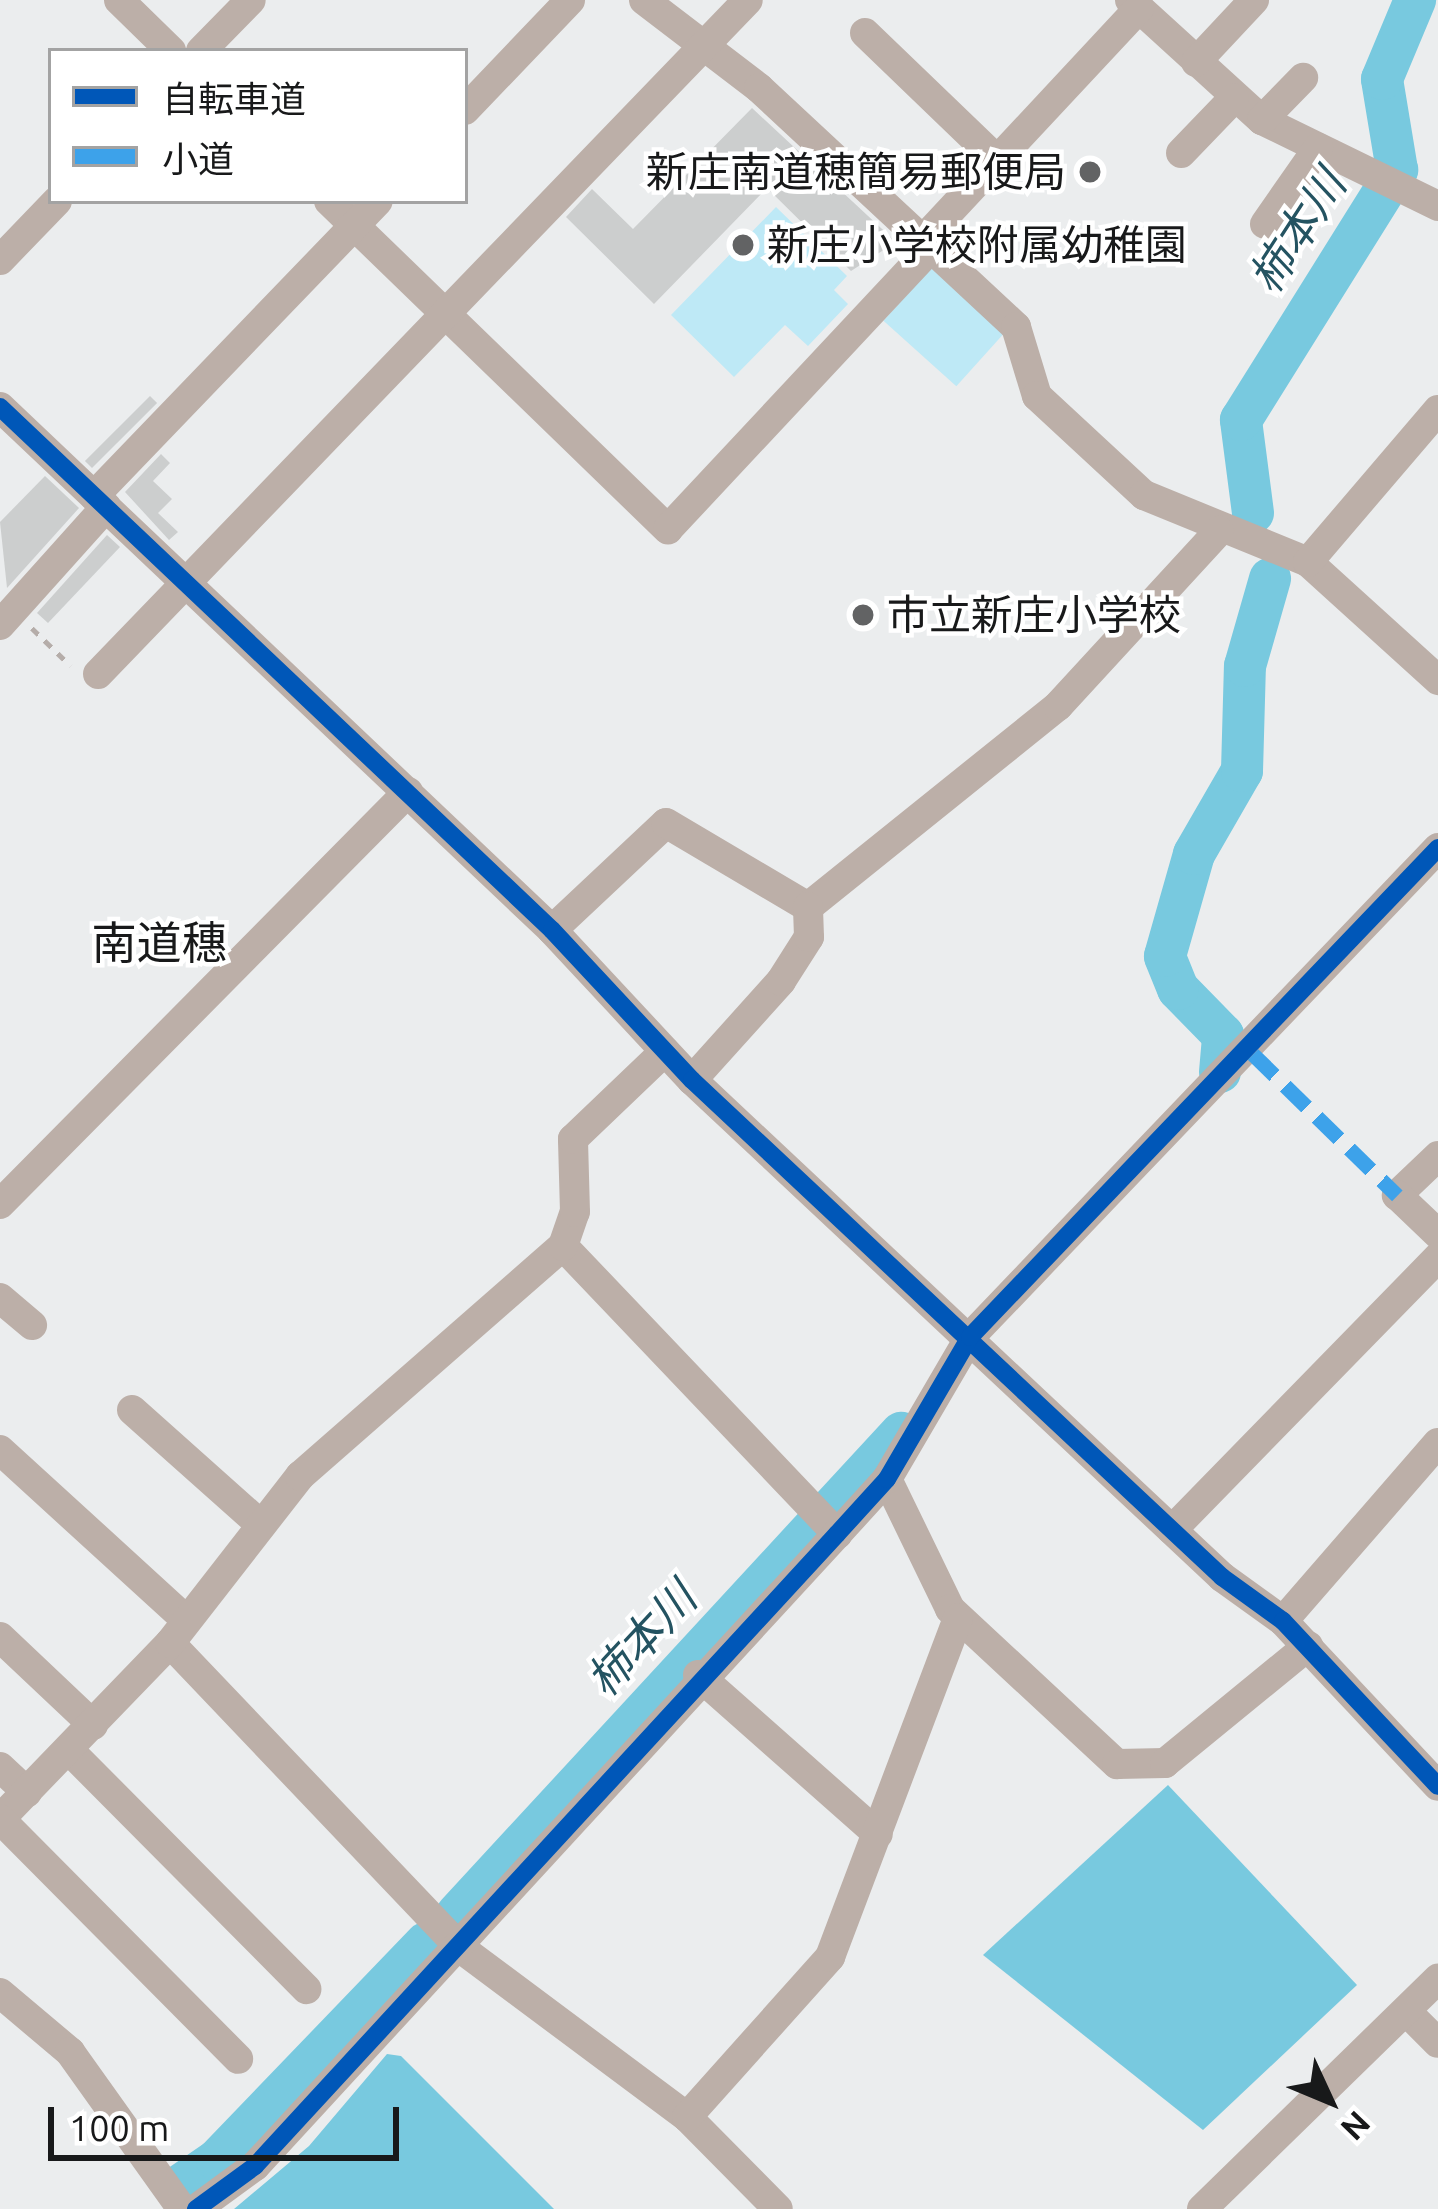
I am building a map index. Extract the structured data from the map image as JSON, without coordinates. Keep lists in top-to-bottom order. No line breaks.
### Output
{"districts":["南道穗"],"water":["柿本川"],"places":["新庄南道穂簡易郵便局","新庄小学校附属幼稚園","市立新庄小学校"],"legend":["自転車道","小道"],"scale_bar":"100 m","north":"bottom right"}
